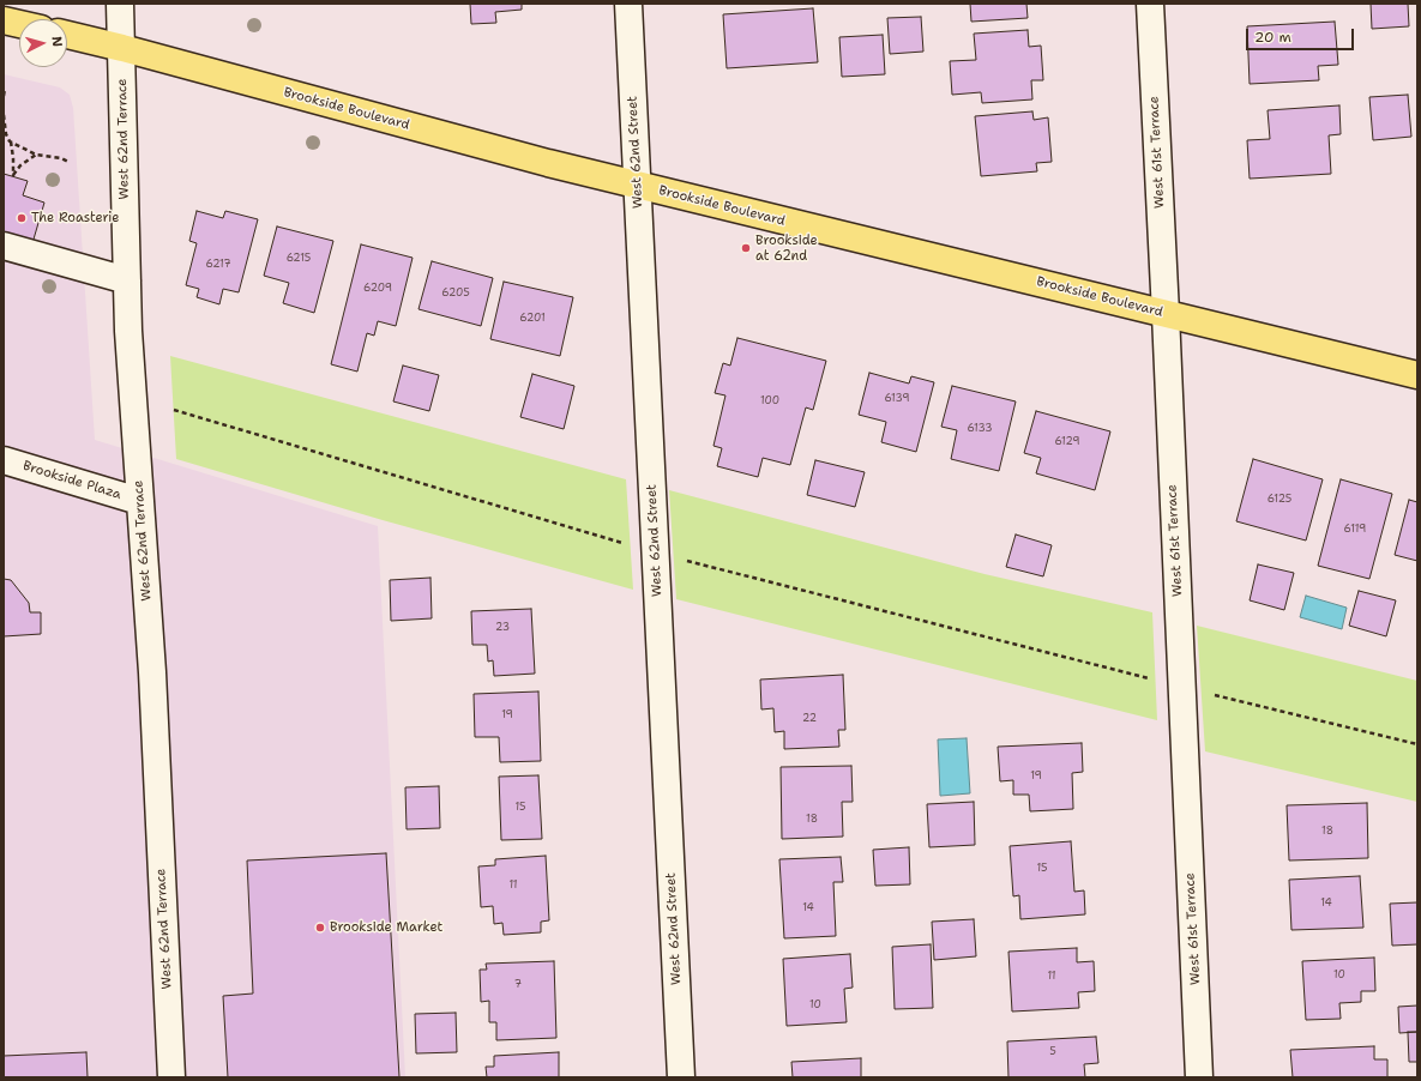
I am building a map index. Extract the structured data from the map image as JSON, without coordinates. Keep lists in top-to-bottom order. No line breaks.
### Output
{"streets":{"main road":["Brookside Boulevard"],"street":["West 62nd Terrace","West 62nd Street","West 61st Terrace","Brookside Plaza"]},"crossings":[["Brookside Boulevard","West 62nd Terrace"],["Brookside Boulevard","West 62nd Street"],["Brookside Boulevard","West 61st Terrace"],["West 62nd Terrace","Brookside Plaza"]],"places":["The Roasterie","Brookside at 62nd","Brookside Market"],"house_numbers":["6215","6217","6209","6205","6201","6139","100","6133","6129","6125","6119","23","19","22","19","15","18","18","15","11","14","14","10","11","7","10","5"],"scale_bar":"20 m","north":"right"}
